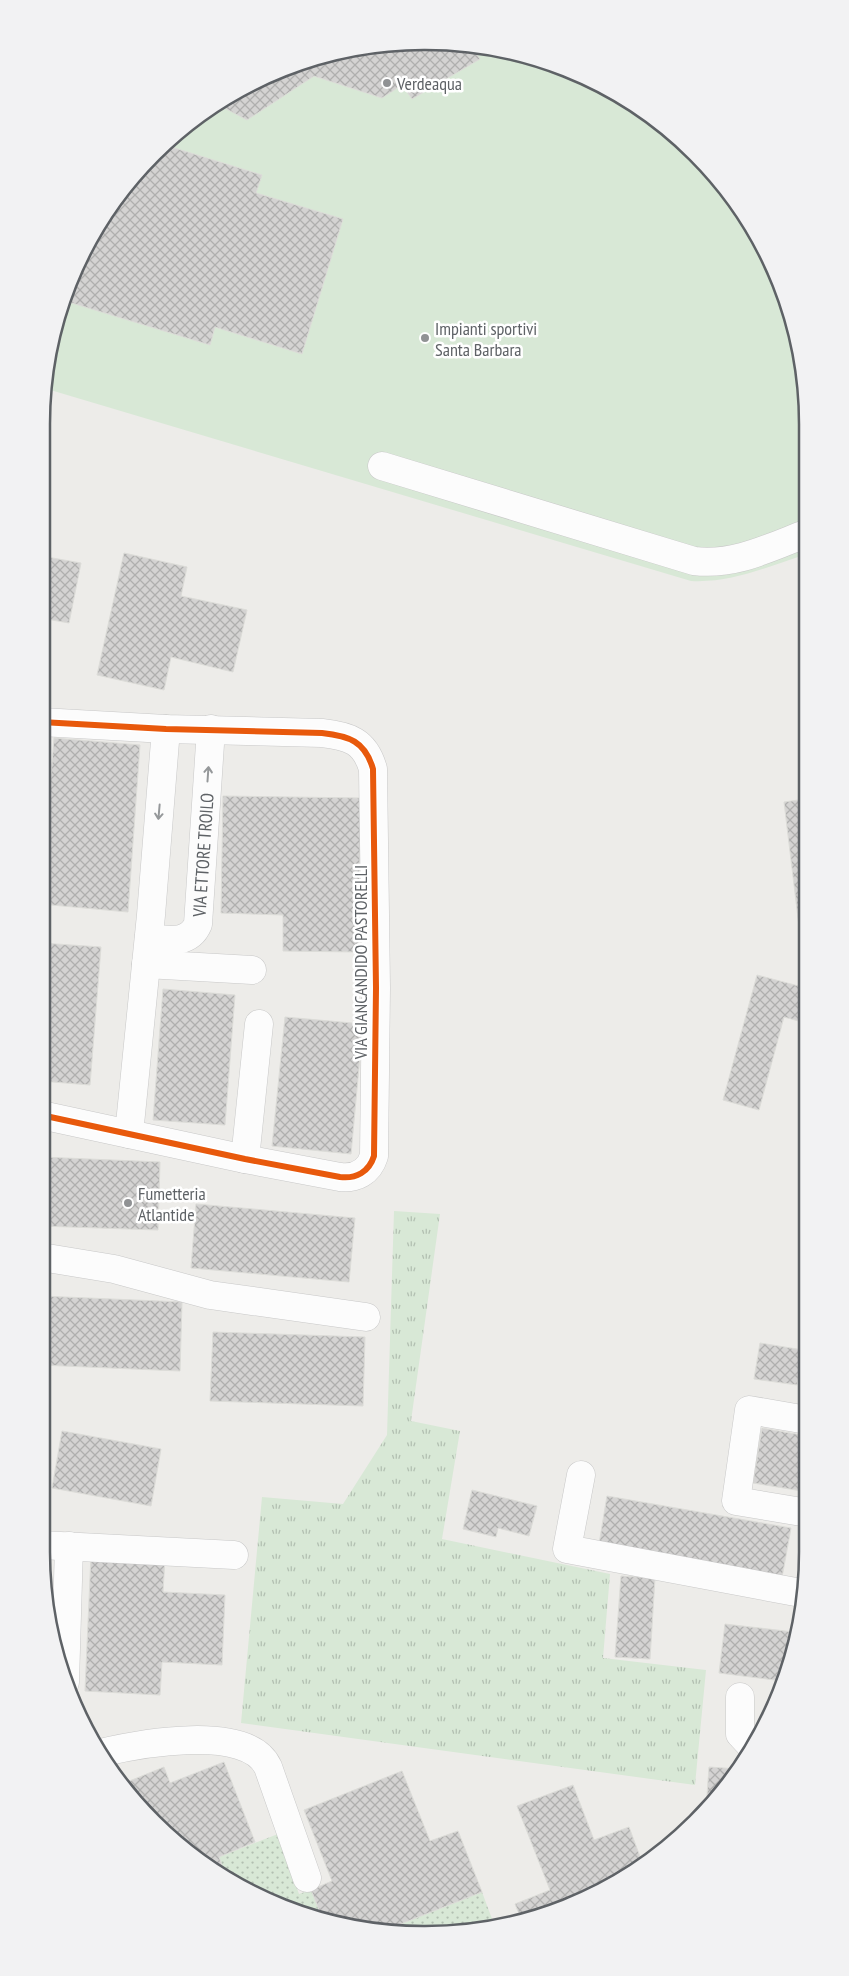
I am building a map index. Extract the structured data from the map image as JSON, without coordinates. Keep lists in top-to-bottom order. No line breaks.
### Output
{"streets":{"street":["VIA ETTORE TROILO","VIA GIANCANDIDO PASTORELLI"]},"crossings":[["VIA ETTORE TROILO","VIA GIANCANDIDO PASTORELLI"]],"places":["Verdeaqua","Impianti sportivi Santa Barbara","Fumetteria Atlantide"]}
